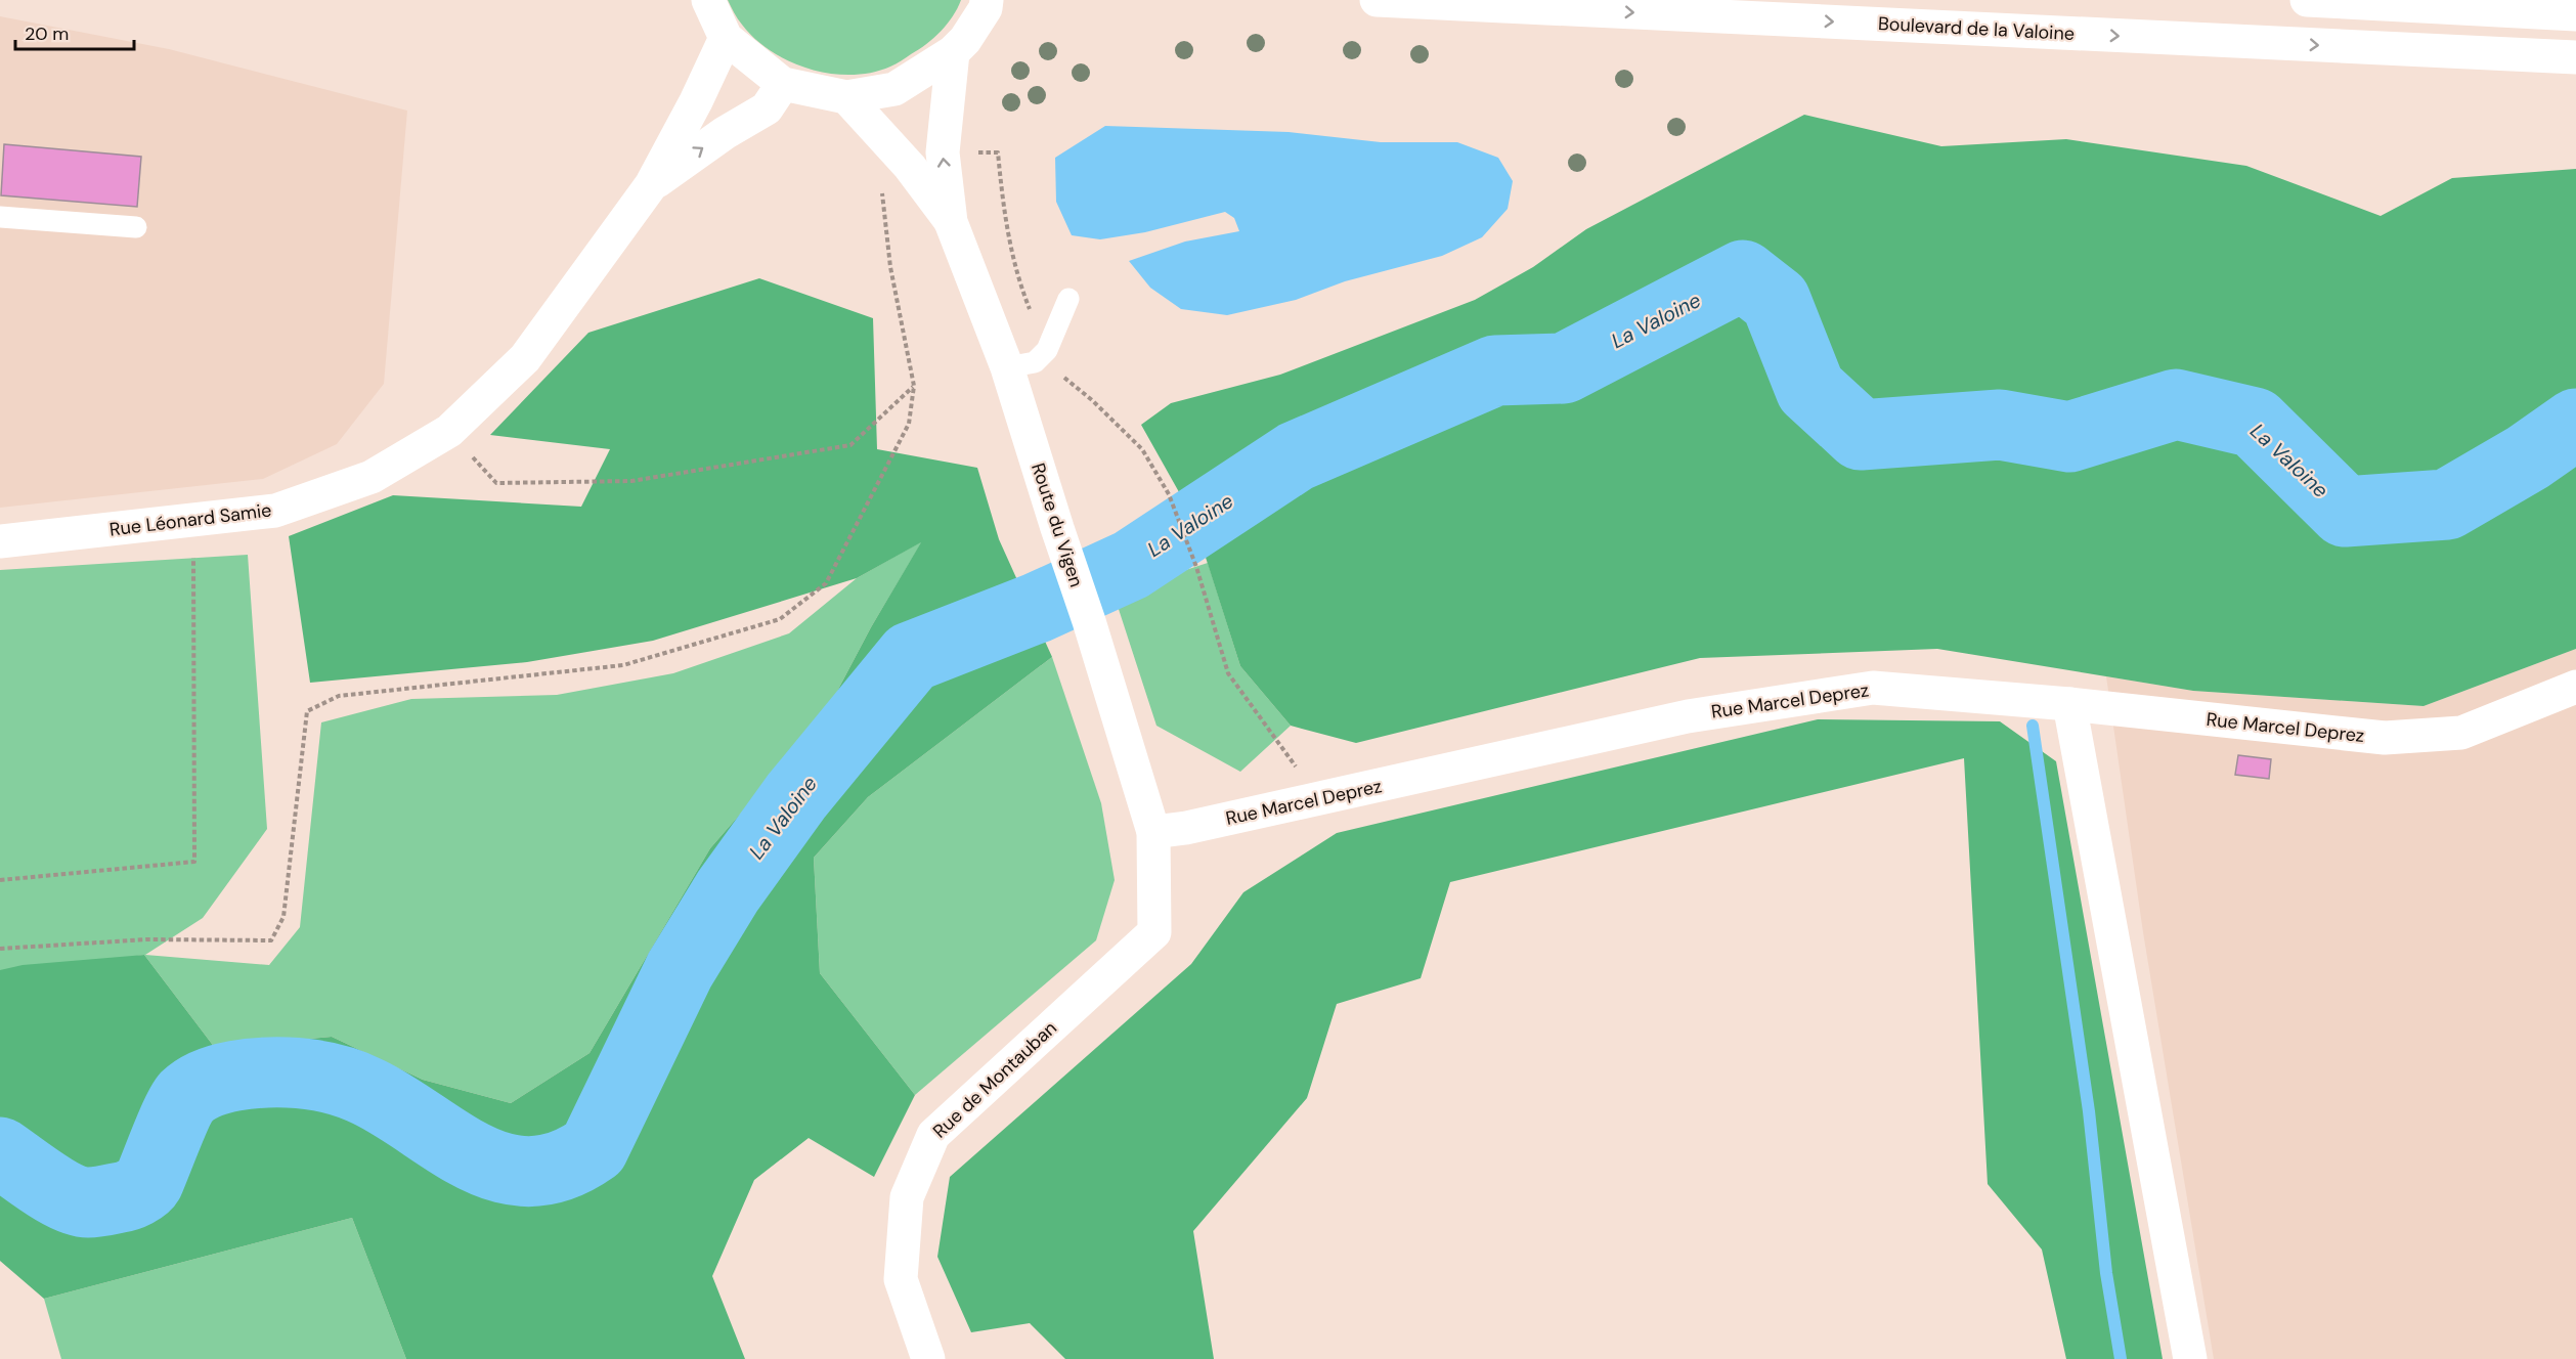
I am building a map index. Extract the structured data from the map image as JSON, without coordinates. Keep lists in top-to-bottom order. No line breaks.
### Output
{"streets":{"street":["Boulevard de la Valoine","Rue Léonard Samie","Route du Vigen","Rue Marcel Deprez","Rue de Montauban"]},"crossings":[["Route du Vigen","Rue Marcel Deprez"],["Route du Vigen","Rue de Montauban"],["Rue Marcel Deprez","Rue de Montauban"]],"one_way":["Boulevard de la Valoine"],"water":["La Valoine"],"scale_bar":"20 m"}
